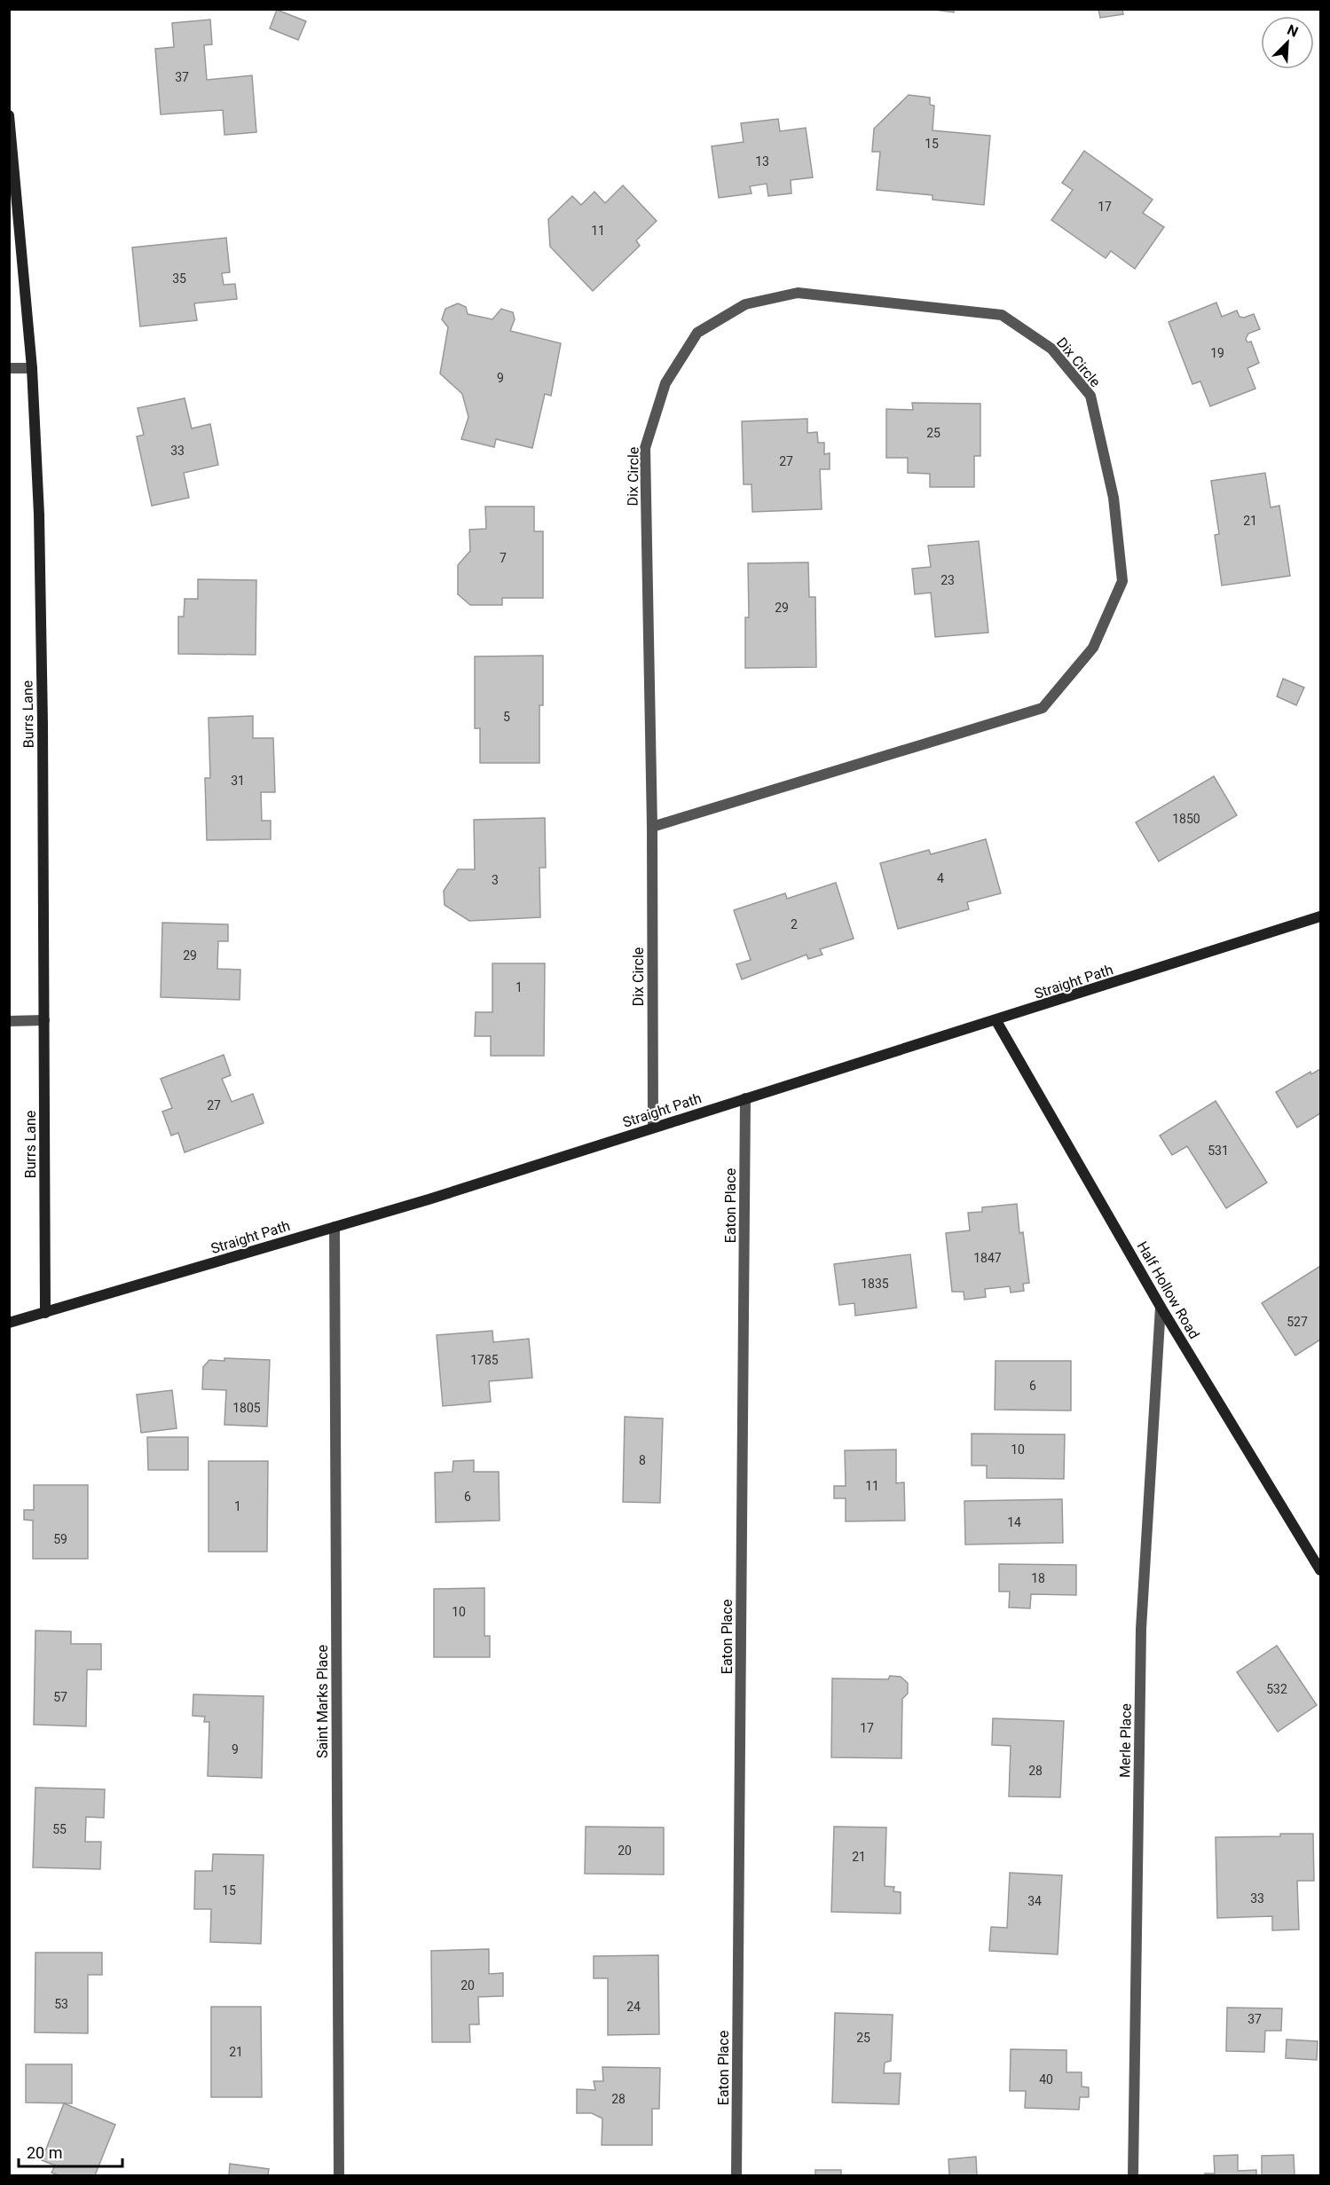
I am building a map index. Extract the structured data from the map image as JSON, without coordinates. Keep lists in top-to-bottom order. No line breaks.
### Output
{"streets":{"street":["Dix Circle","Burrs Lane","Straight Path","Eaton Place","Half Hollow Road","Saint Marks Place","Merle Place"]},"crossings":[["Dix Circle","Straight Path"],["Burrs Lane","Straight Path"],["Straight Path","Eaton Place"],["Straight Path","Half Hollow Road"],["Straight Path","Saint Marks Place"],["Half Hollow Road","Merle Place"]],"house_numbers":["37","15","13","17","11","35","19","9","25","33","27","21","7","23","29","5","31","1850","4","3","2","29","1","27","531","1847","1835","527","1785","6","1805","10","8","11","6","1","14","59","18","10","532","57","17","9","28","55","20","21","15","33","34","20","53","24","37","25","21","40","28"],"scale_bar":"20 m","north":"top right"}
